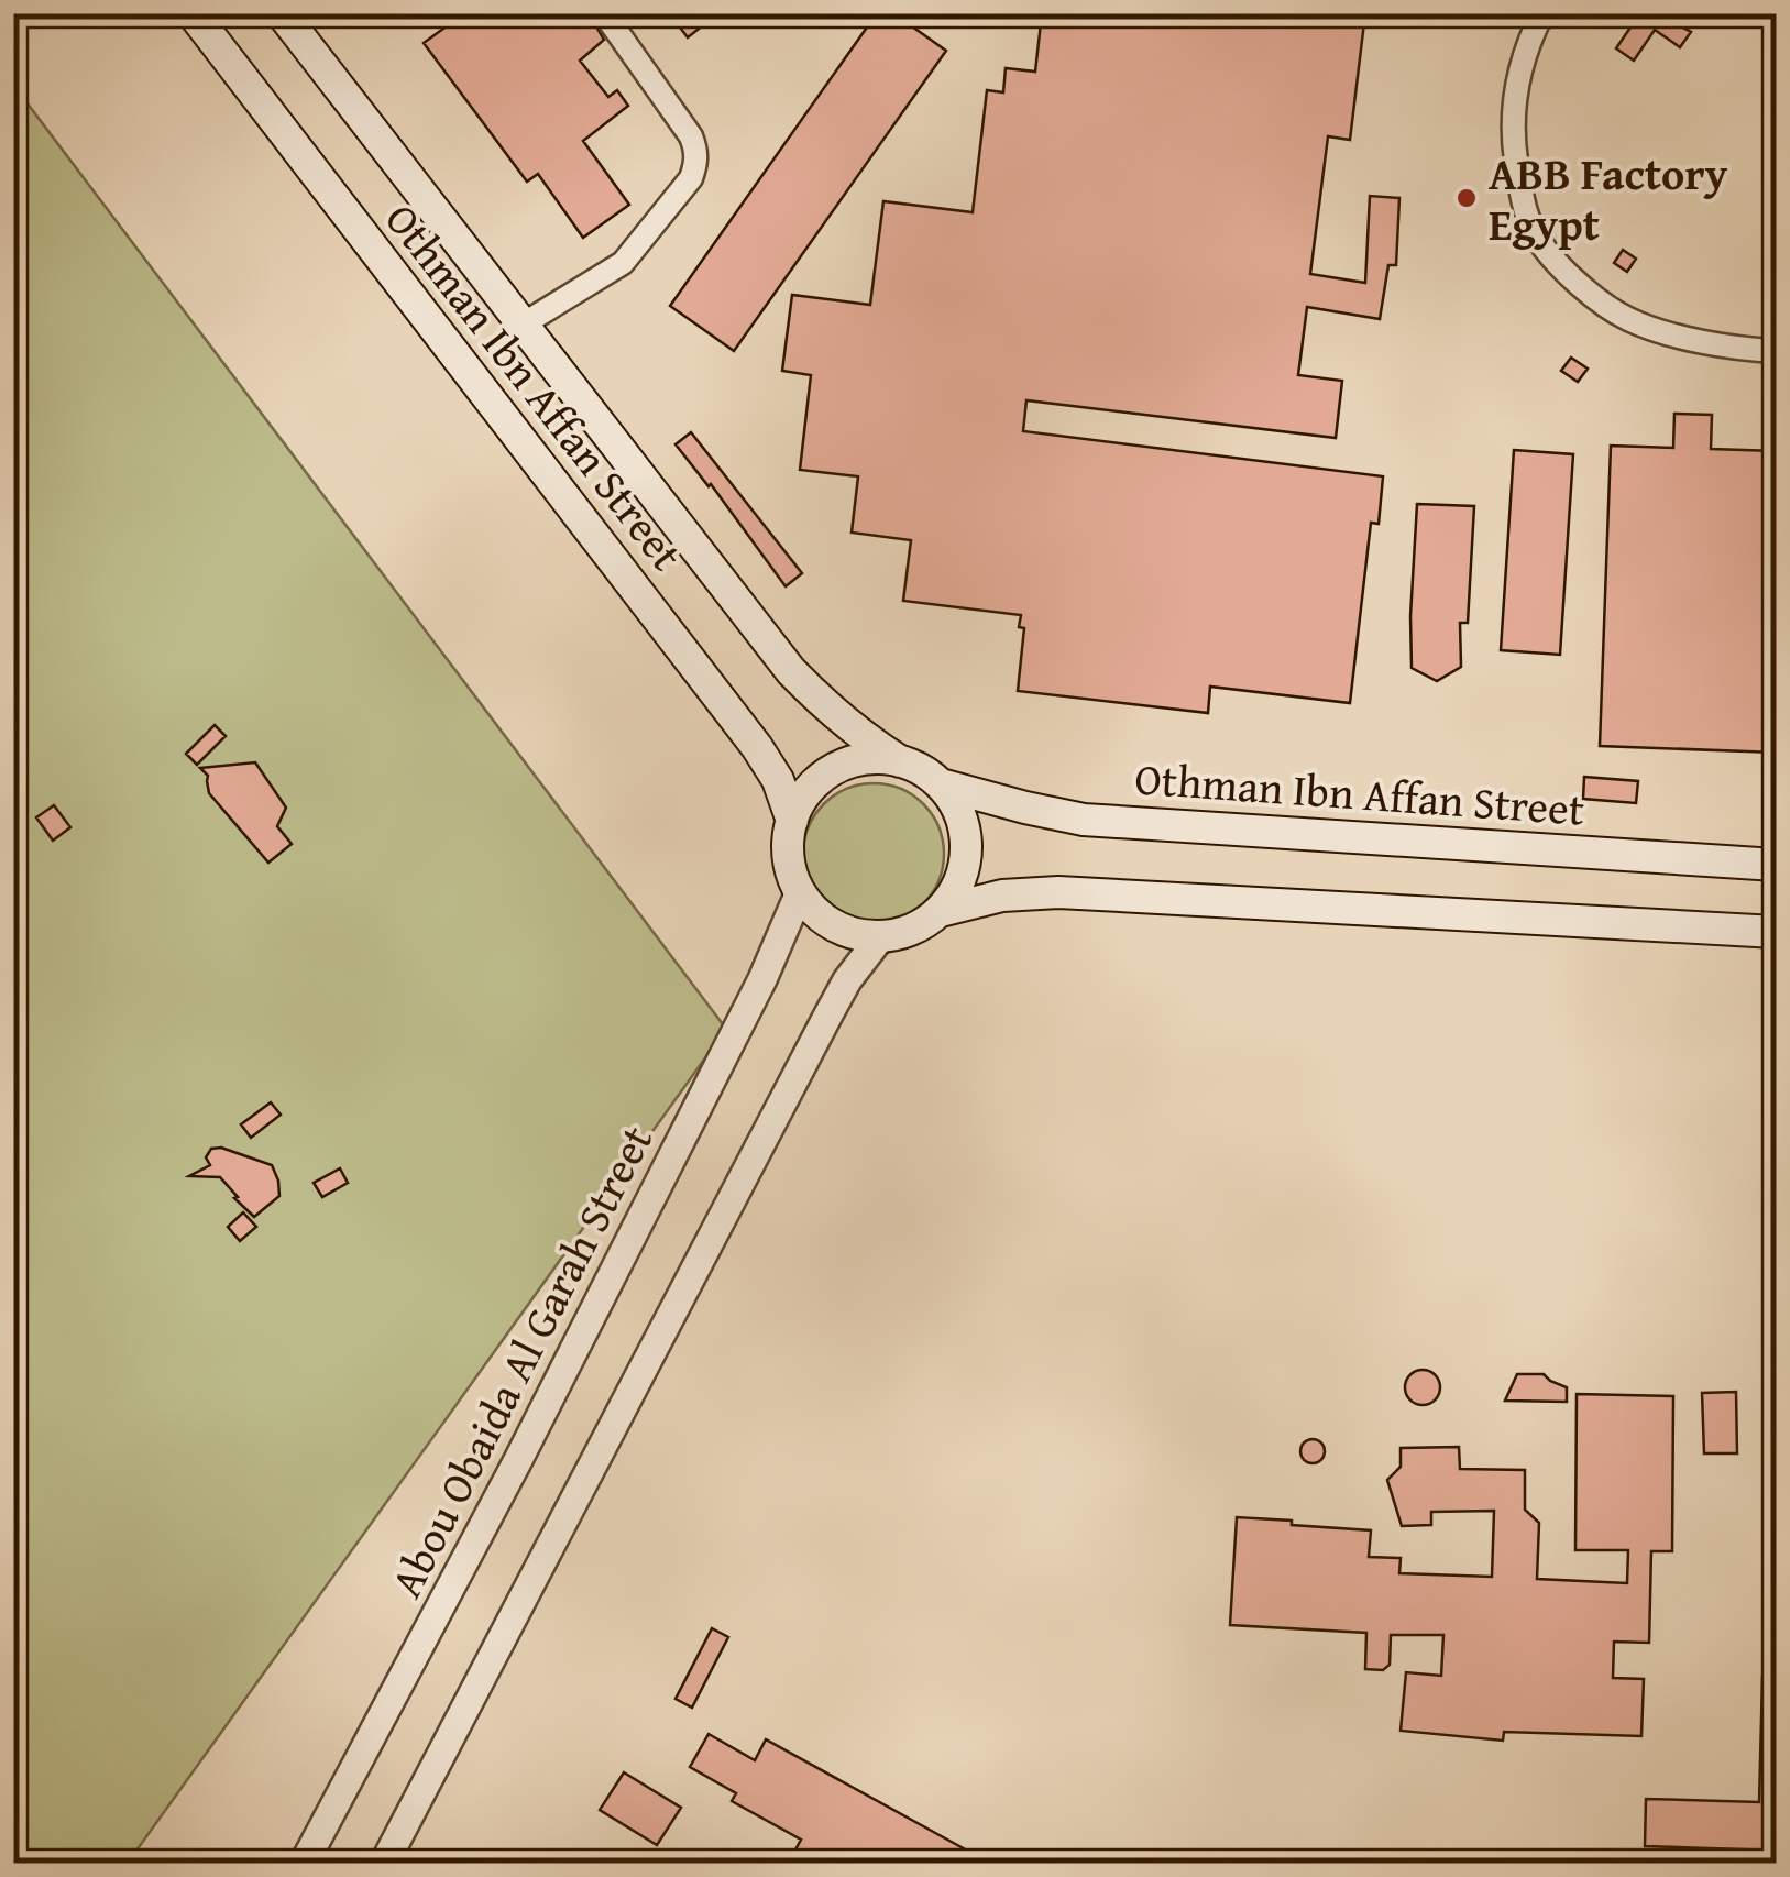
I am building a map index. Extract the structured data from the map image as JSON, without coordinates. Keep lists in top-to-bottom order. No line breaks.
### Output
{"streets":{"main road":["Othman Ibn Affan Street"],"street":["Abou Obaida Al Garah Street"]},"crossings":[["Othman Ibn Affan Street","Abou Obaida Al Garah Street"]],"places":["ABB Factory Egypt"]}
